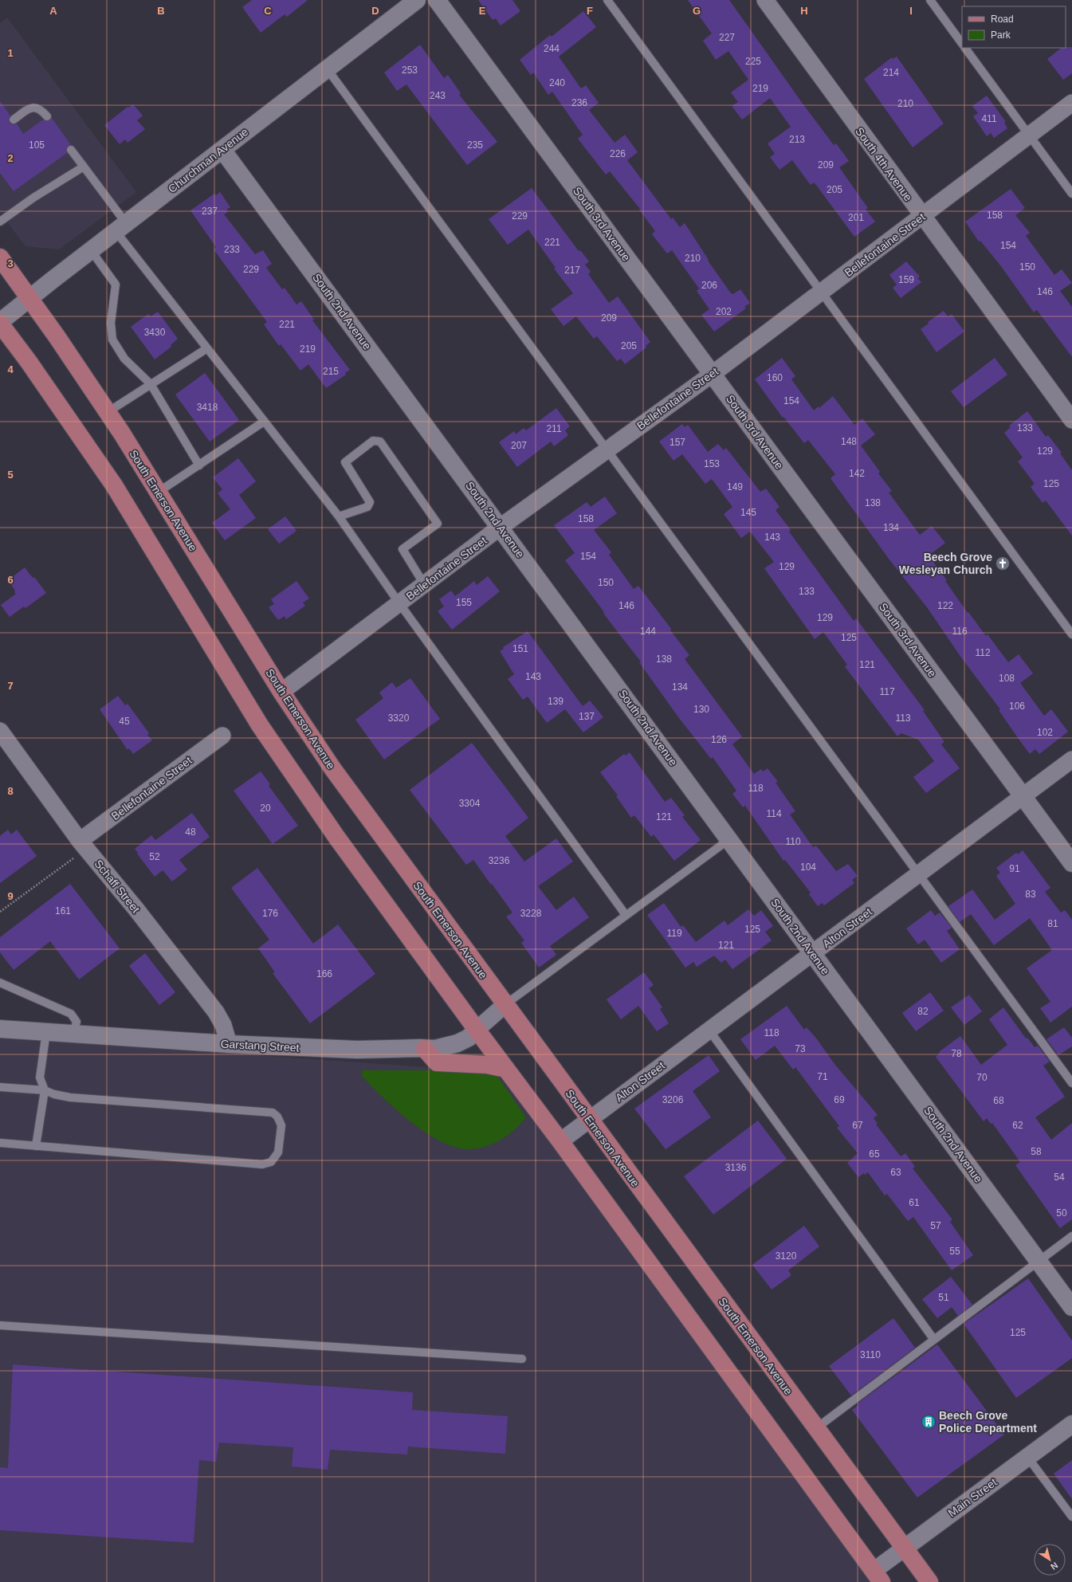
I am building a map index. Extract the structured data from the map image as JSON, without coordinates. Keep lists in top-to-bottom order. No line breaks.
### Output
{"streets":{"main road":["South Emerson Avenue"],"street":["Churchman Avenue","South 4th Avenue","South 3rd Avenue","Bellefontaine Street","South 2nd Avenue","Schaff Street","Alton Street","Garstang Street","Main Street"]},"crossings":[["Churchman Avenue","South 2nd Avenue"],["Churchman Avenue","South Emerson Avenue"],["South 4th Avenue","Bellefontaine Street"],["South 3rd Avenue","Bellefontaine Street"],["South 3rd Avenue","Alton Street"],["Bellefontaine Street","South 2nd Avenue"],["Bellefontaine Street","South Emerson Avenue"],["Bellefontaine Street","Schaff Street"],["South 2nd Avenue","Alton Street"],["South Emerson Avenue","Alton Street"],["South Emerson Avenue","Garstang Street"],["South Emerson Avenue","Main Street"],["Schaff Street","Garstang Street"]],"places":{"church":["Beech Grove Wesleyan Church"],"building":["Beech Grove Police Department"]},"house_numbers":["227","244","225","253","214","240","219","243","236","210","411","213","105","235","226","209","205","237","158","229","201","221","154","233","210","150","229","217","159","206","146","202","209","221","3430","205","219","215","160","154","3418","133","211","148","157","207","129","153","142","125","149","138","145","158","134","143","154","129","150","133","155","146","122","129","144","116","125","151","112","138","121","143","108","134","117","139","106","130","137","3320","113","45","102","126","118","3304","20","114","121","48","110","52","3236","104","91","83","161","176","3228","81","125","119","121","166","82","118","73","78","71","70","3206","69","68","67","62","58","65","3136","63","54","61","50","57","55","3120","51","125","3110"],"legend":["Road","Park"],"north":"bottom right","grid":{"columns":["A","B","C","D","E","F","G","H","I"],"rows":["1","2","3","4","5","6","7","8","9"]}}
